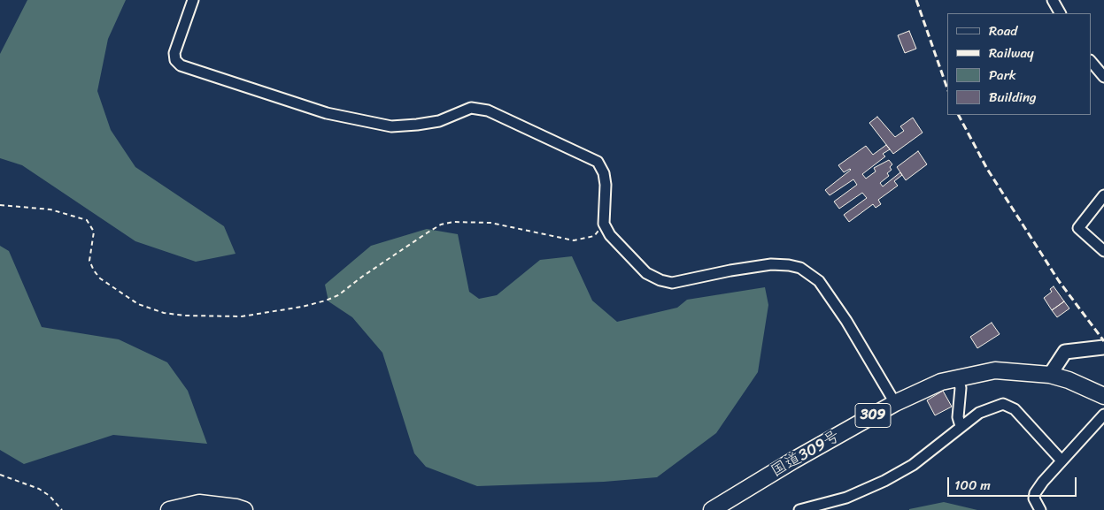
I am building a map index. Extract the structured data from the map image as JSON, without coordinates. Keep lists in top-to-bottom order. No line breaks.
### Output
{"streets":{"highway":["309","国道309号"]},"legend":["Road","Railway","Park","Building"],"scale_bar":"100 m"}
